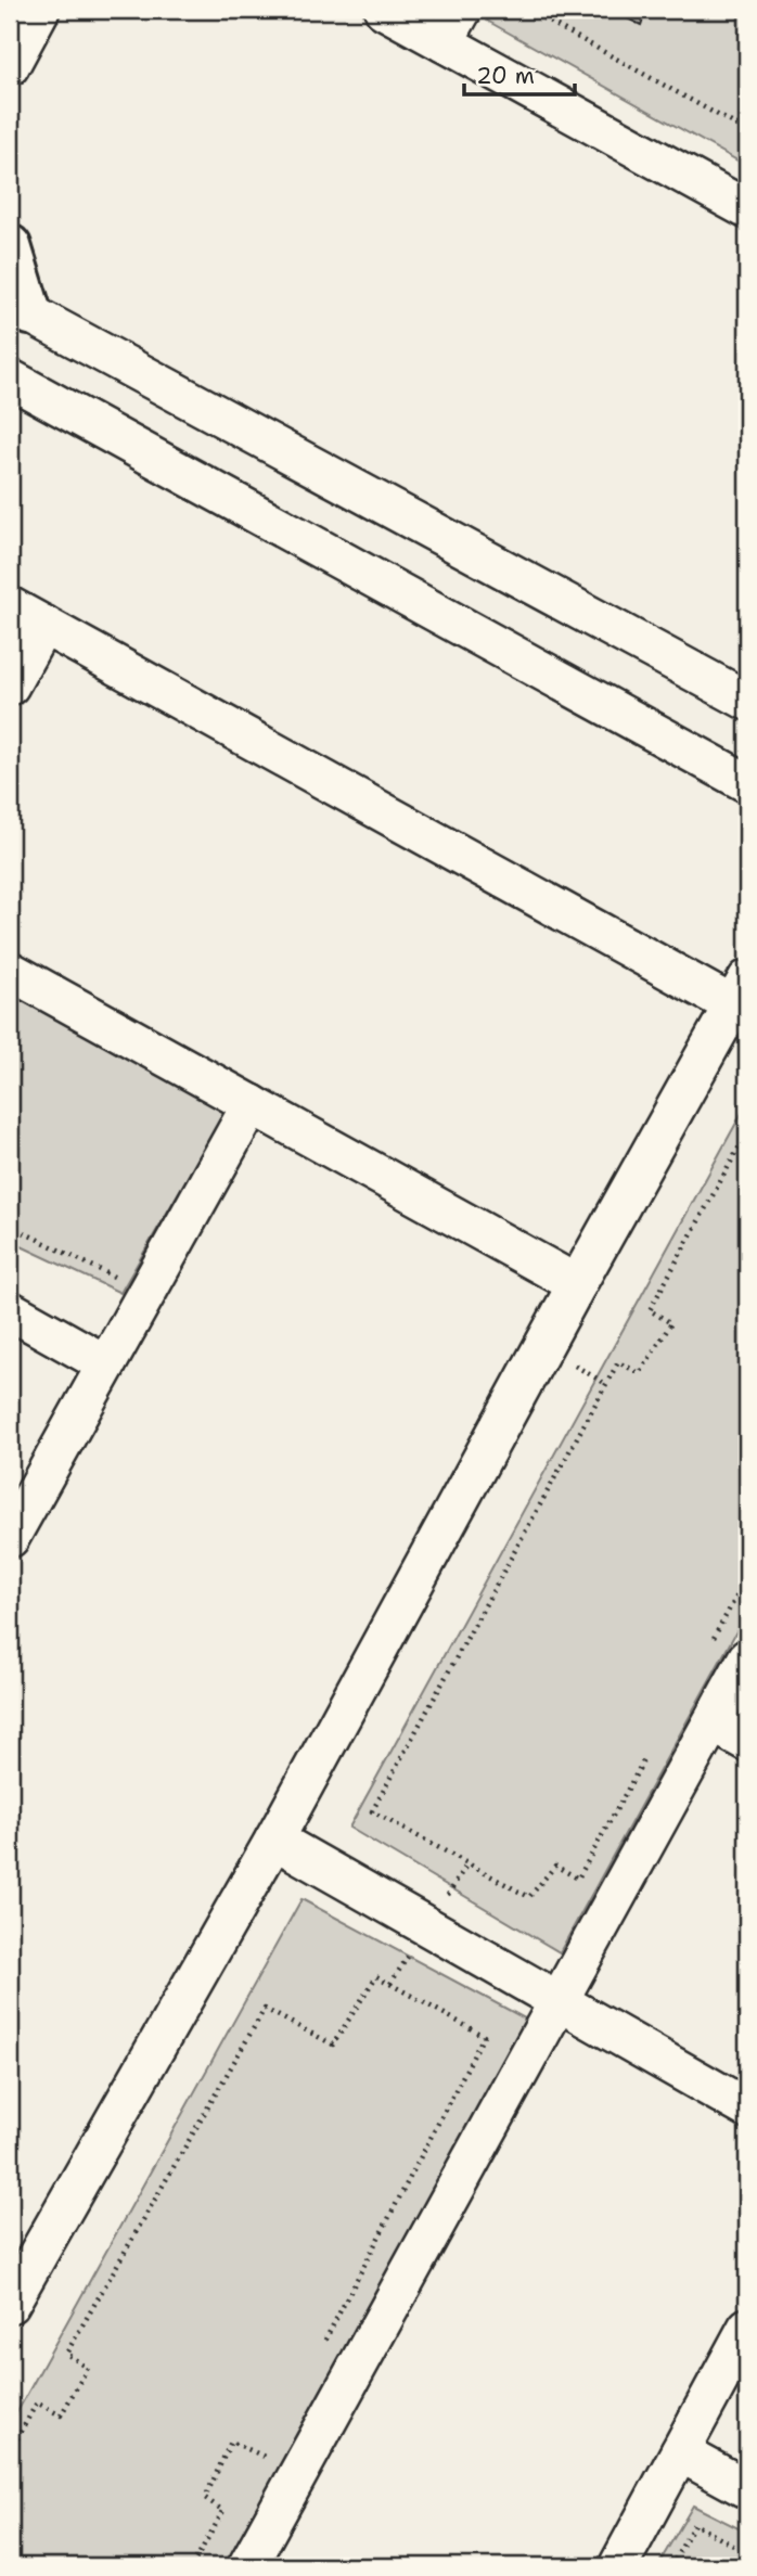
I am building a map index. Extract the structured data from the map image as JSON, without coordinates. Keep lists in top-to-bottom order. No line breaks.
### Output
{"scale_bar":"20 m"}
